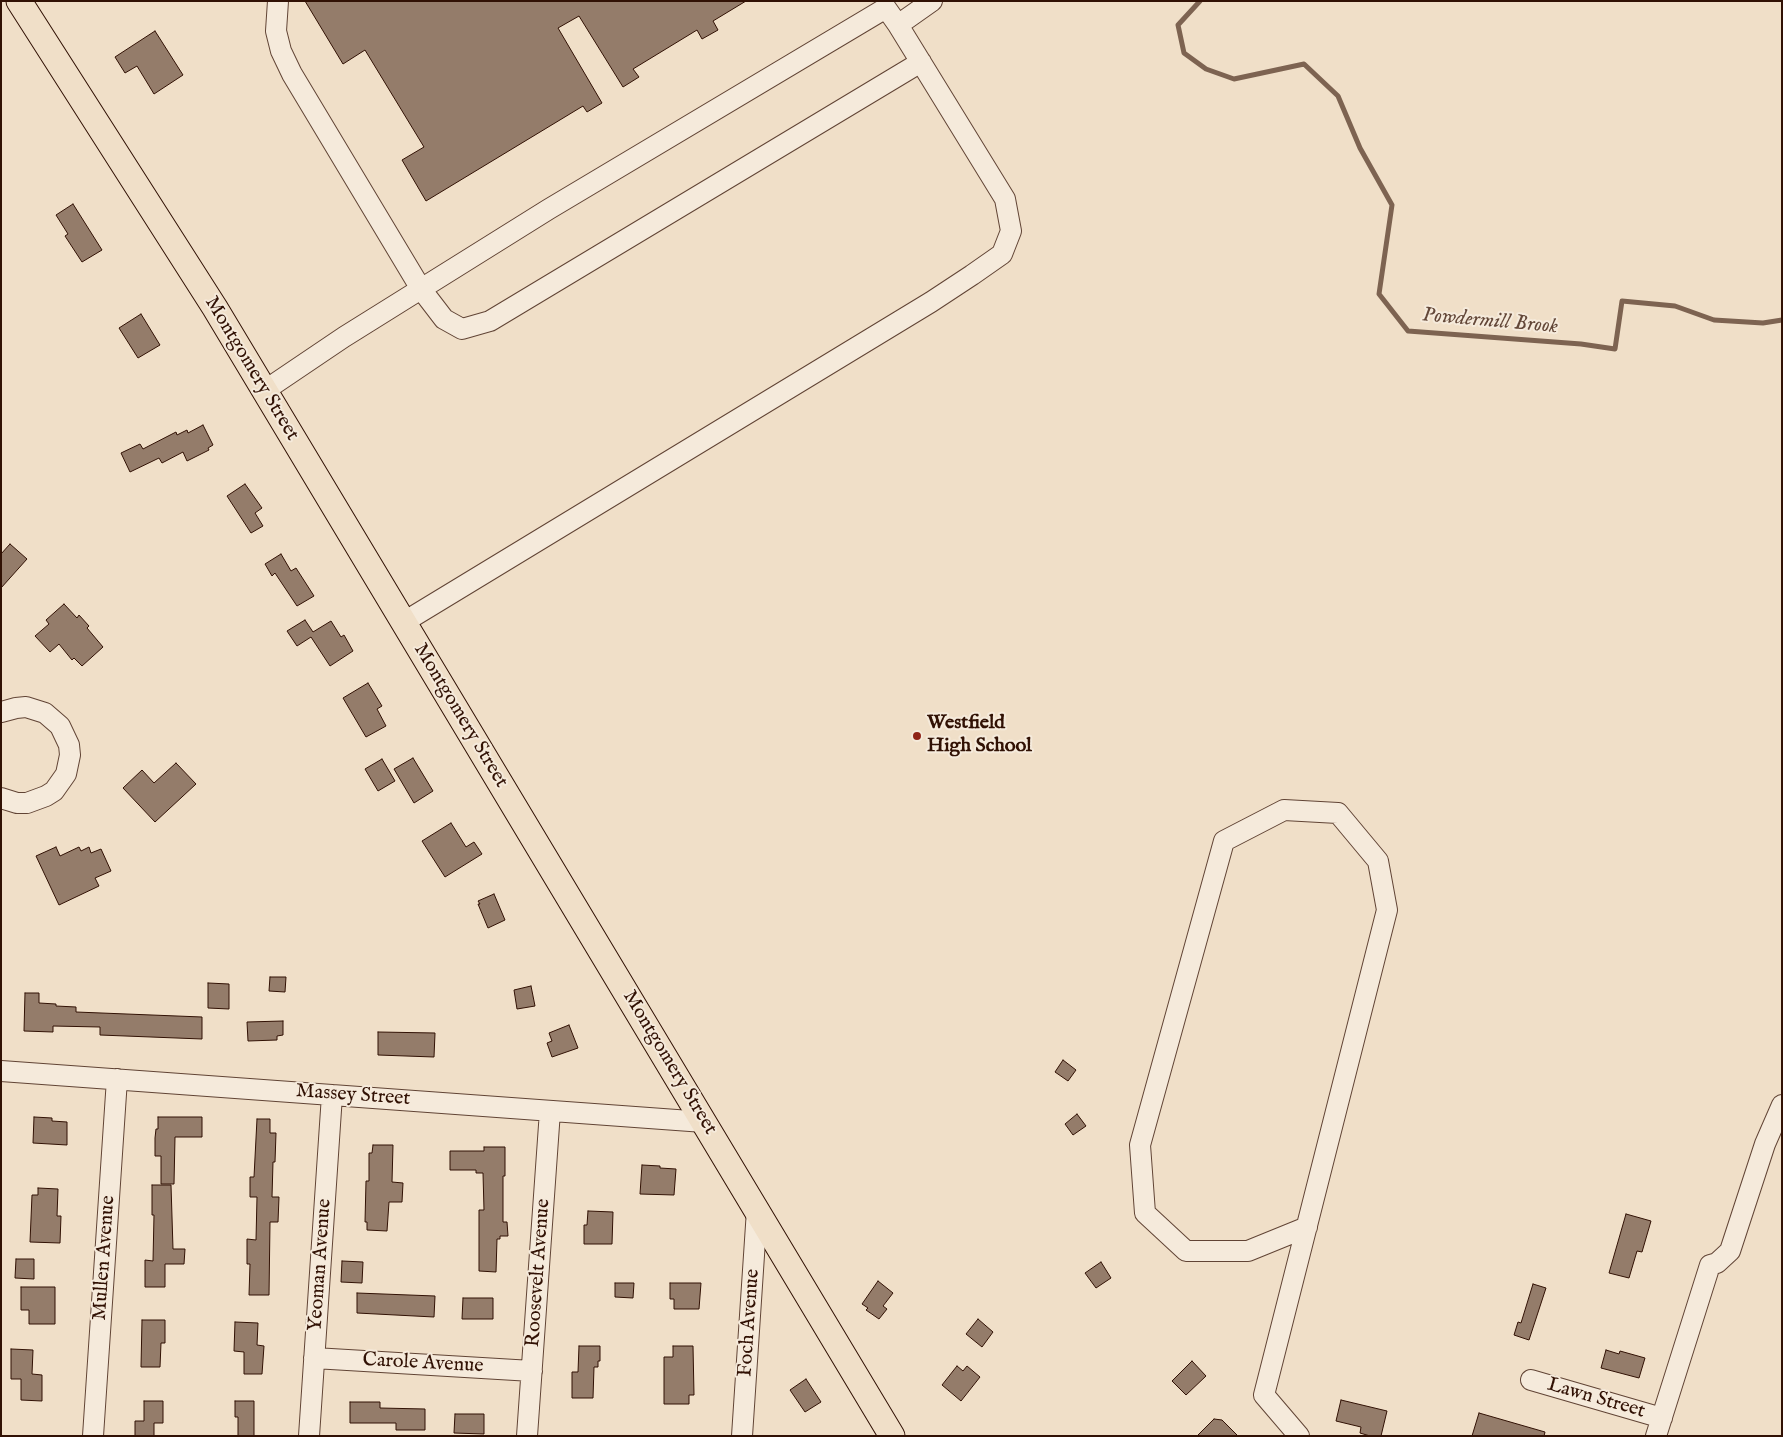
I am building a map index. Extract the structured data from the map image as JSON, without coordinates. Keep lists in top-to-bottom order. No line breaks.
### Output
{"streets":{"main road":["Montgomery Street"],"street":["Massey Street","Mullen Avenue","Yeoman Avenue","Roosevelt Avenue","Foch Avenue","Carole Avenue","Lawn Street"]},"crossings":[["Montgomery Street","Massey Street"],["Montgomery Street","Foch Avenue"],["Massey Street","Mullen Avenue"],["Massey Street","Yeoman Avenue"],["Massey Street","Roosevelt Avenue"],["Yeoman Avenue","Carole Avenue"],["Roosevelt Avenue","Carole Avenue"]],"water":["Powdermill Brook"],"places":["Westfield High School"]}
